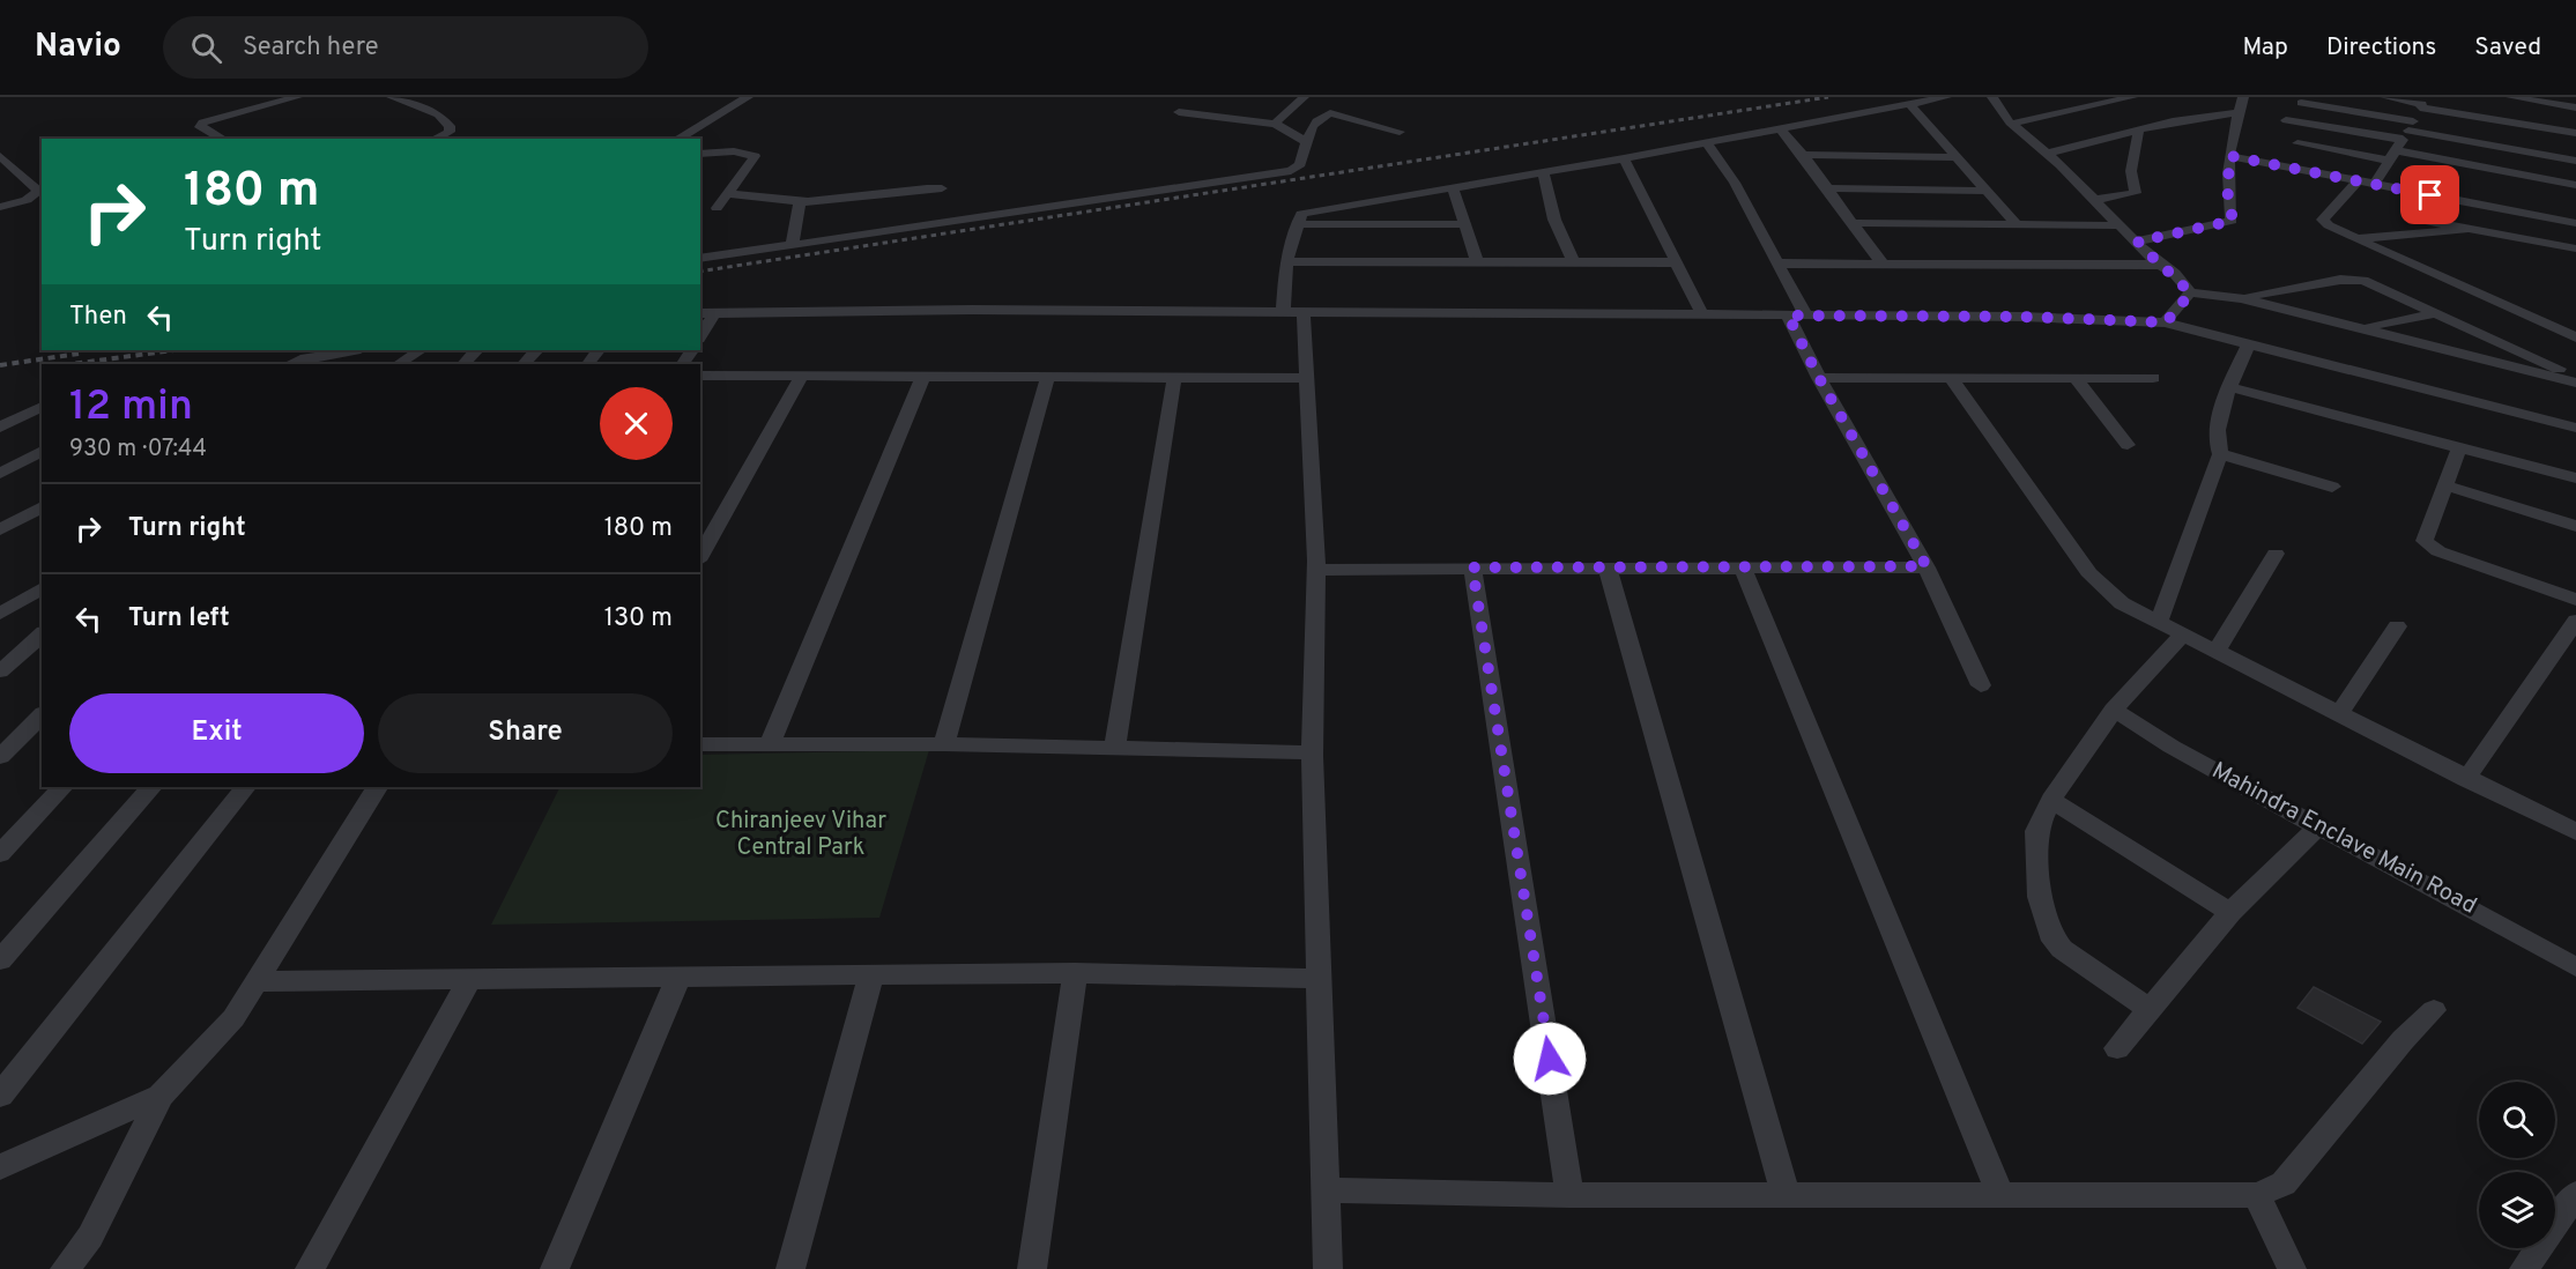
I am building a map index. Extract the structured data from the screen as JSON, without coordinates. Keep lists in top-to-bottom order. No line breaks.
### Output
{"streets":{"street":["Mahindra Enclave Main Road"]},"parks":["Chiranjeev Vihar Central Park"],"page":{"header":"Navio","search":"Search here","nav":["Map","Directions","Saved"],"turn":["180 m","Turn right"],"then":"Then","heading":["12 min","930 m · 07:44"],"list":[{"name":"Turn right","value":"180 m"},{"name":"Turn left","value":"130 m"}],"buttons":["Exit","Share"]}}
